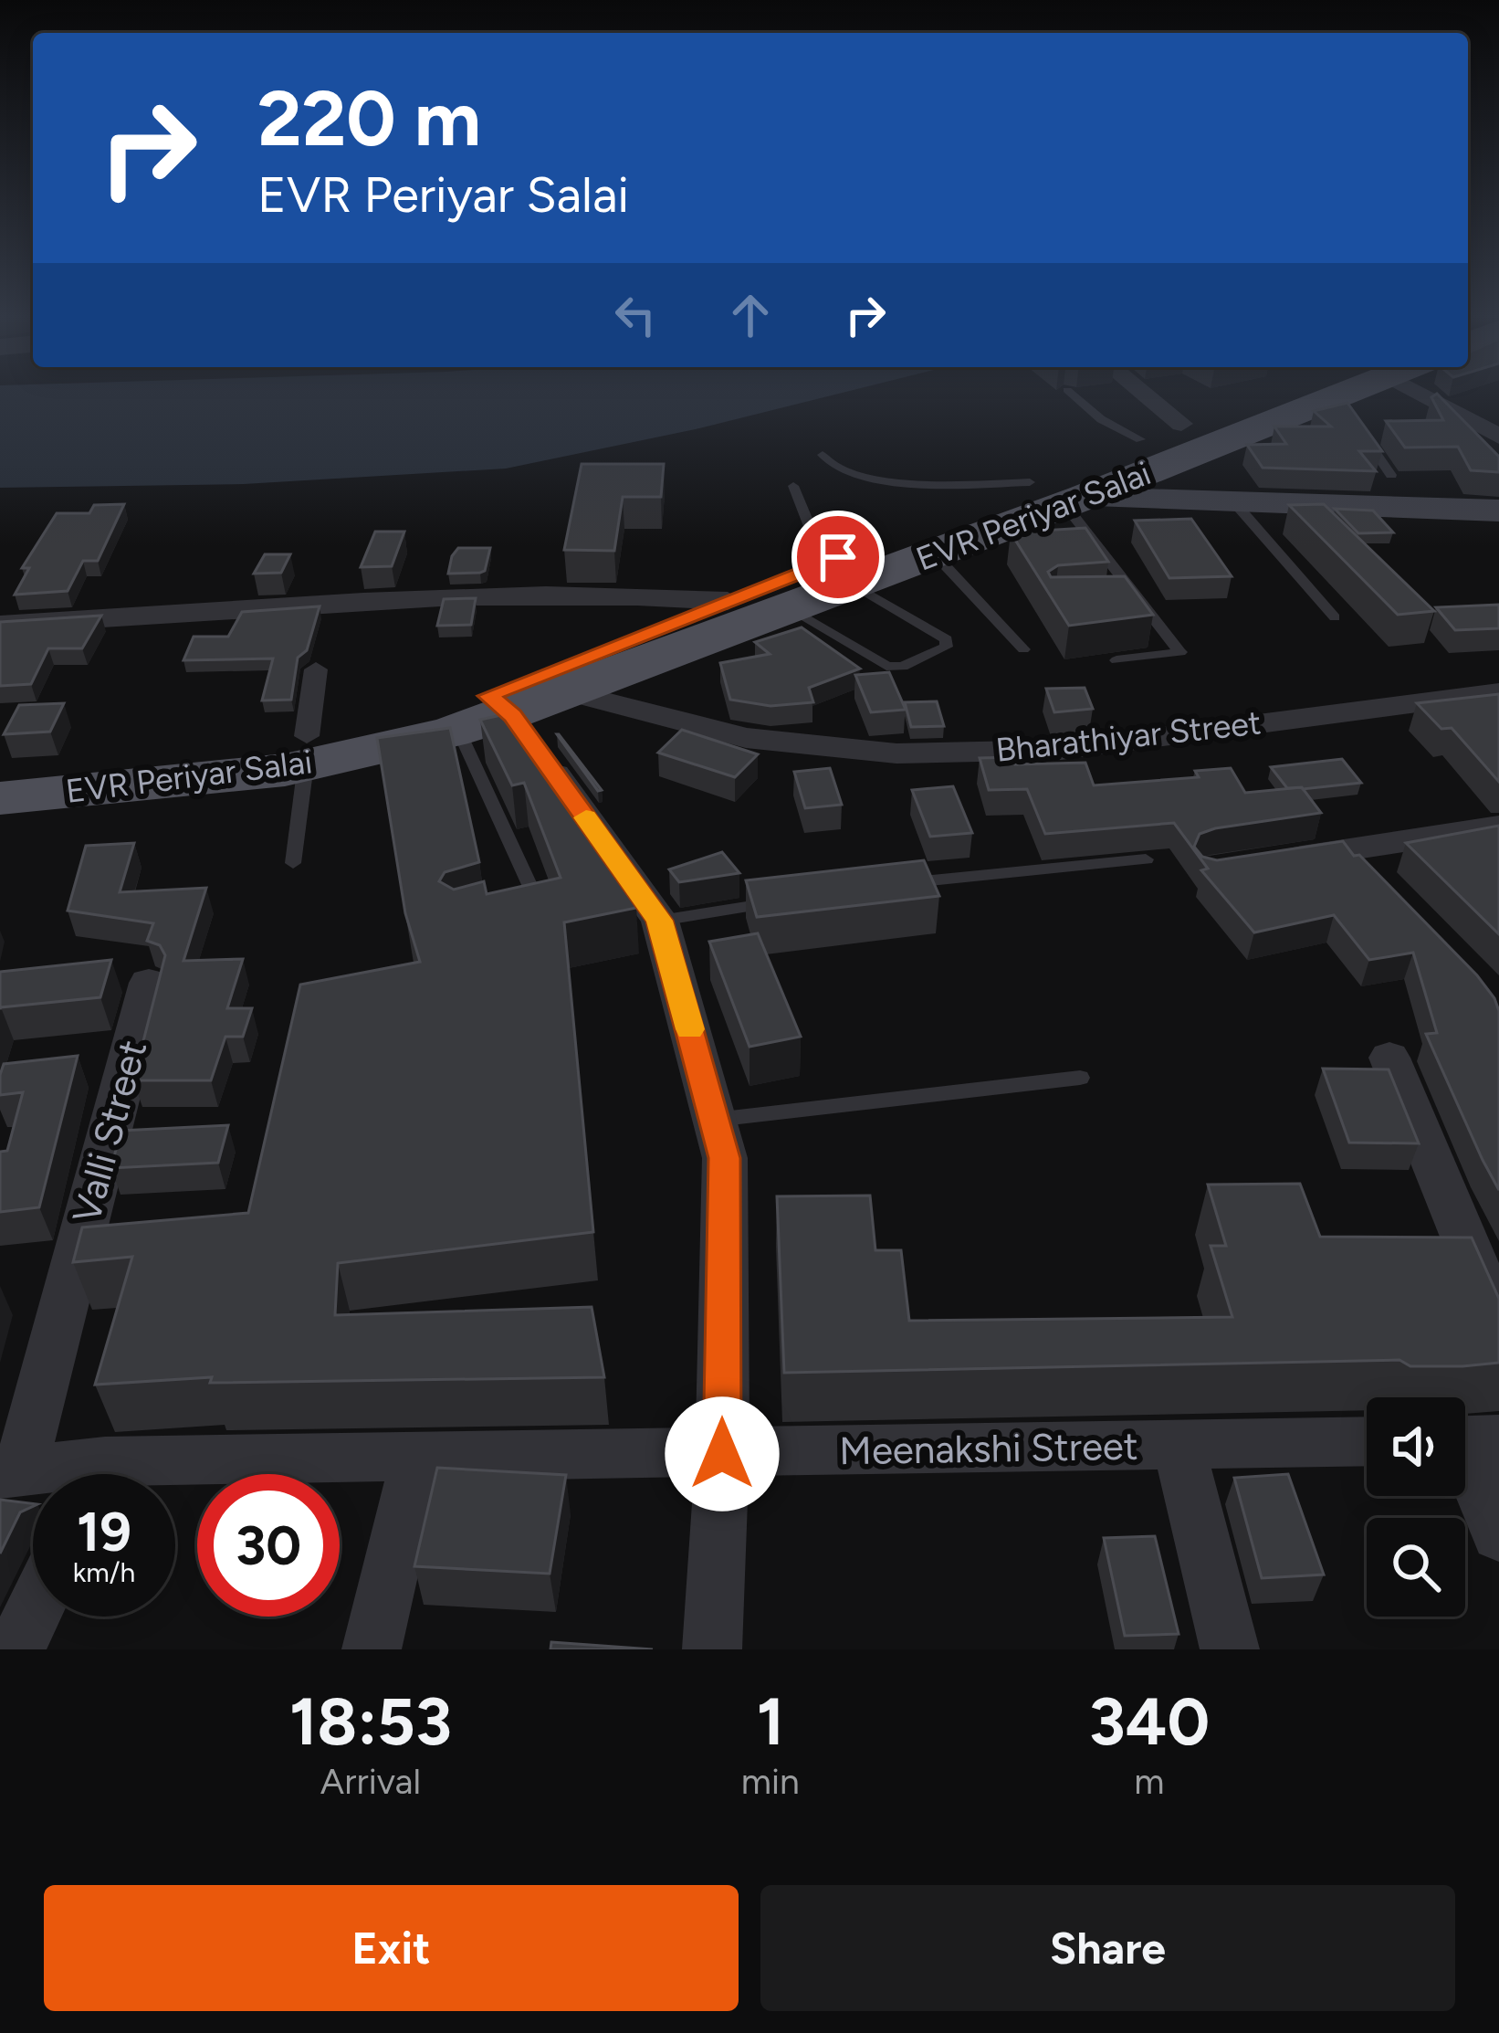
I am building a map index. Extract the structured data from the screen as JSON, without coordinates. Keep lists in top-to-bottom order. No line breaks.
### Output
{"streets":{"main road":["EVR Periyar Salai"],"street":["Bharathiyar Street","Valli Street","Meenakshi Street"]},"crossings":[["EVR Periyar Salai","Bharathiyar Street"]],"page":{"turn":["220 m","EVR Periyar Salai"],"speed":"19 km/h","limit":"30","eta":["18:53","Arrival","1","min","340","m"],"buttons":["Exit","Share"]}}
